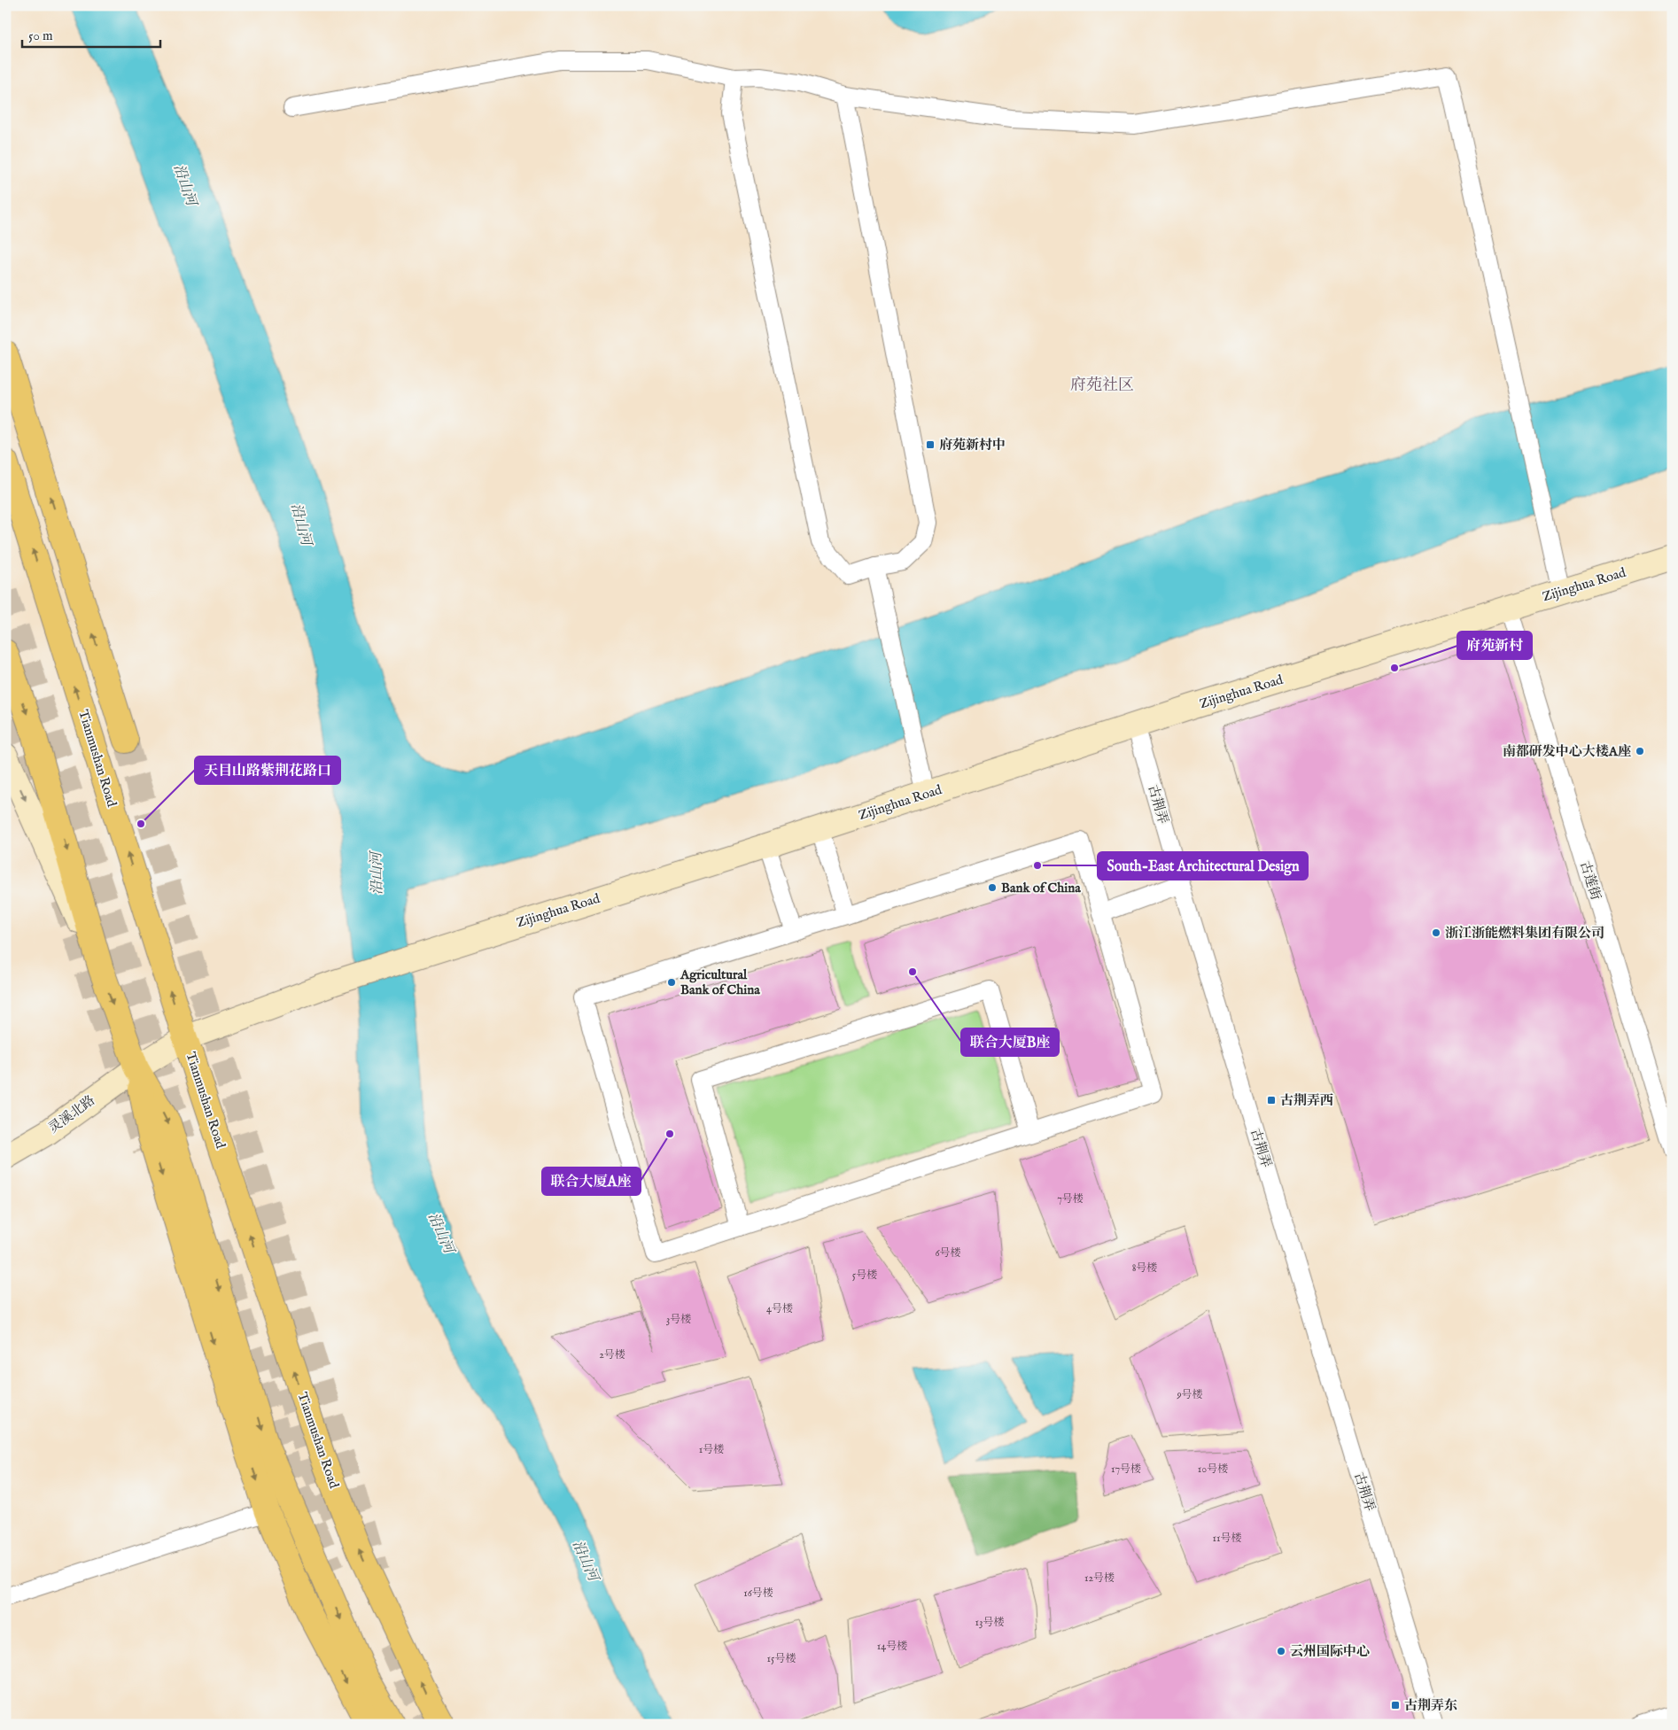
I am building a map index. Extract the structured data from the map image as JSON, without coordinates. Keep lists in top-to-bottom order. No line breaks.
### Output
{"streets":{"main road":["Tianmushan Road"],"street":["Zijinghua Road","古荆弄","古莲街","灵溪北路"]},"crossings":[["Zijinghua Road","Tianmushan Road"],["Zijinghua Road","古荆弄"],["Zijinghua Road","古莲街"],["Zijinghua Road","灵溪北路"]],"districts":["府苑社区"],"water":["沿山河"],"places":{"transit":["府苑新村中","古荆弄西","古荆弄东"],"other":["府苑新村","南都研发中心大楼A座","天目山路紫荆花路口","South-East Architectural Design","Bank of China","浙江浙能燃料集团有限公司","联合大厦B座","Agricultural Bank of China","联合大厦A座","云州国际中心"]},"house_numbers":["7号楼","6号楼","8号楼","5号楼","4号楼","3号楼","2号楼","9号楼","1号楼","17号楼","10号楼","11号楼","12号楼","16号楼","13号楼","14号楼","15号楼"],"scale_bar":"50 m"}
